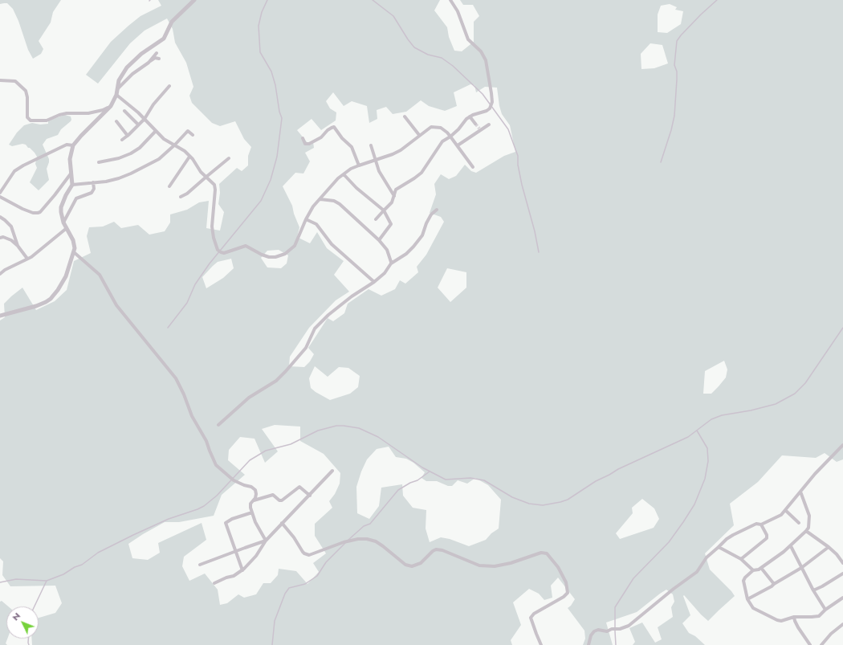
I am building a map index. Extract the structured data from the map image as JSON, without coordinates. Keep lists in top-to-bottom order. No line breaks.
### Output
{"north":"top left"}
